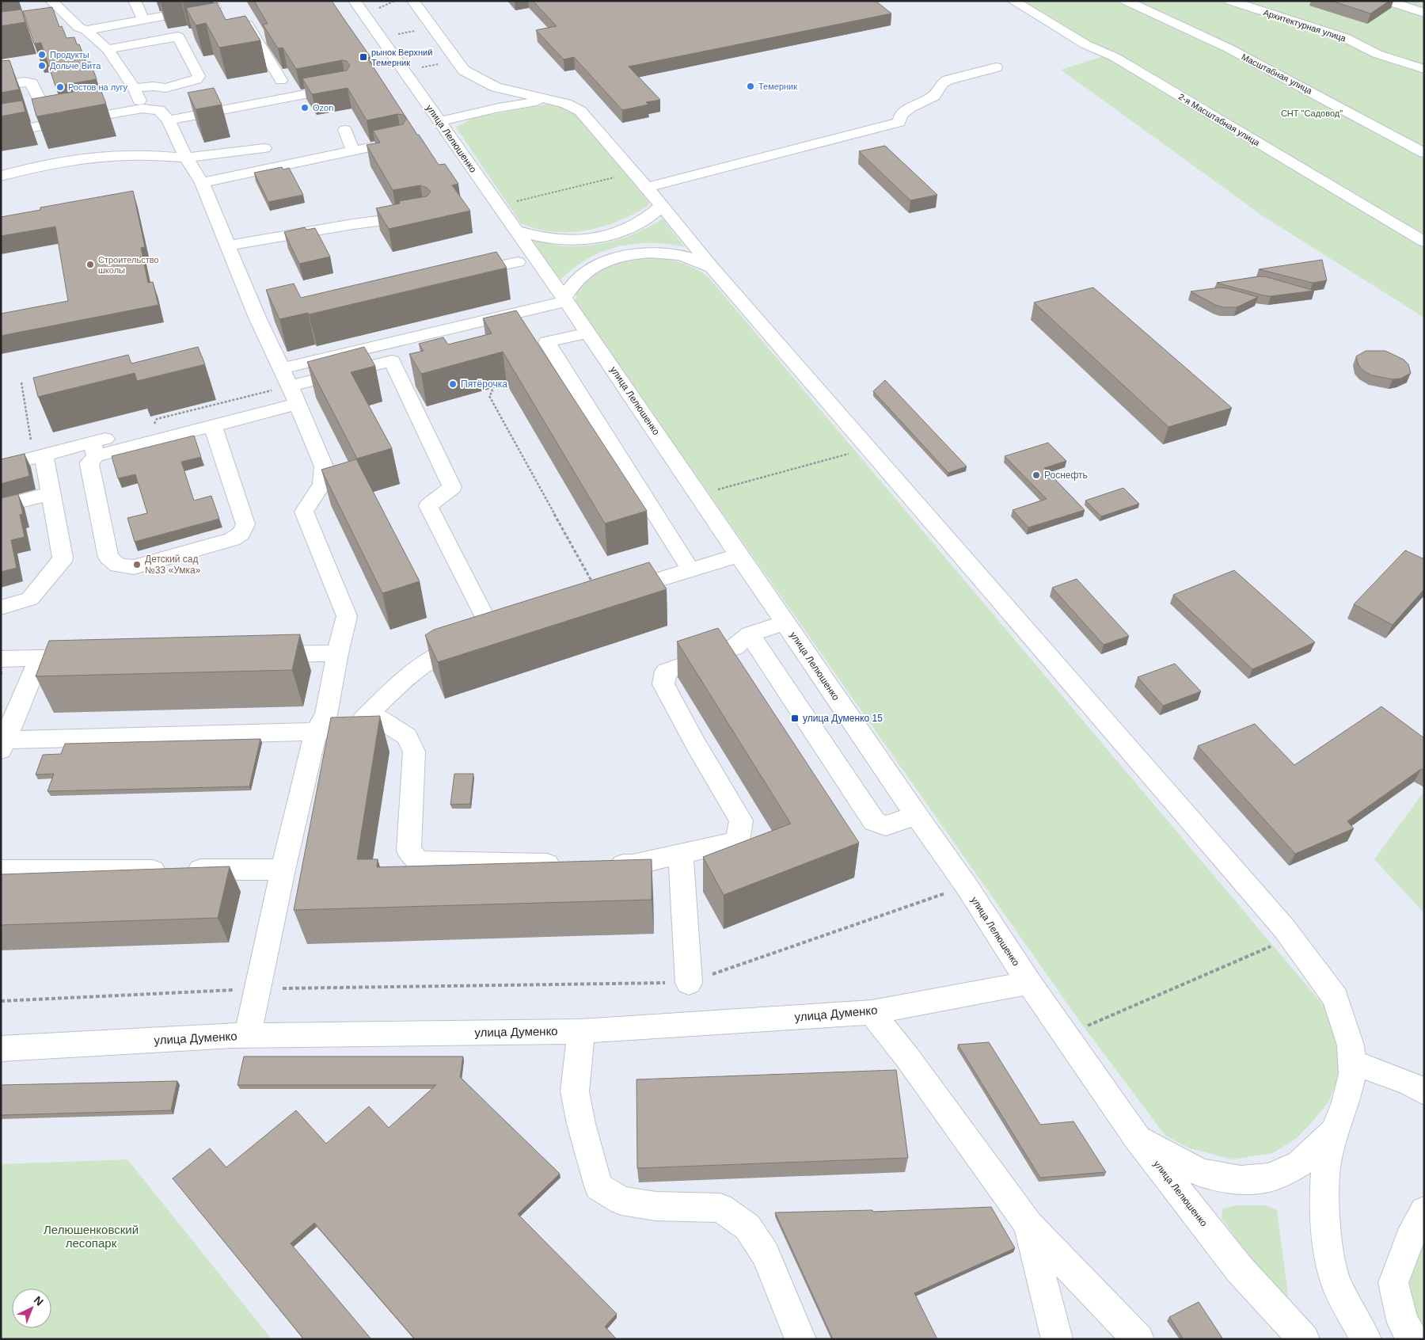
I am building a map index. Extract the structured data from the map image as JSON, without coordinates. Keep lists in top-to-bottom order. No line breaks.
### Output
{"streets":{"street":["Архитектурная улица","Масштабная улица","2-я Масштабная улица","улица Лелюшенко","улица Думенко"]},"crossings":[["улица Лелюшенко","улица Думенко"]],"parks":["СНТ \"Садовод\"","Лелюшенковский лесопарк"],"places":{"other":["Продукты","Дольче Вита","Темерник","Ростов на лугу","Ozon","Строительство школы","Пятёрочка","Роснефть","Детский сад №33 «Умка»"],"transit":["рынок Верхний Темерник","улица Думенко 15"]},"north":"top right"}
